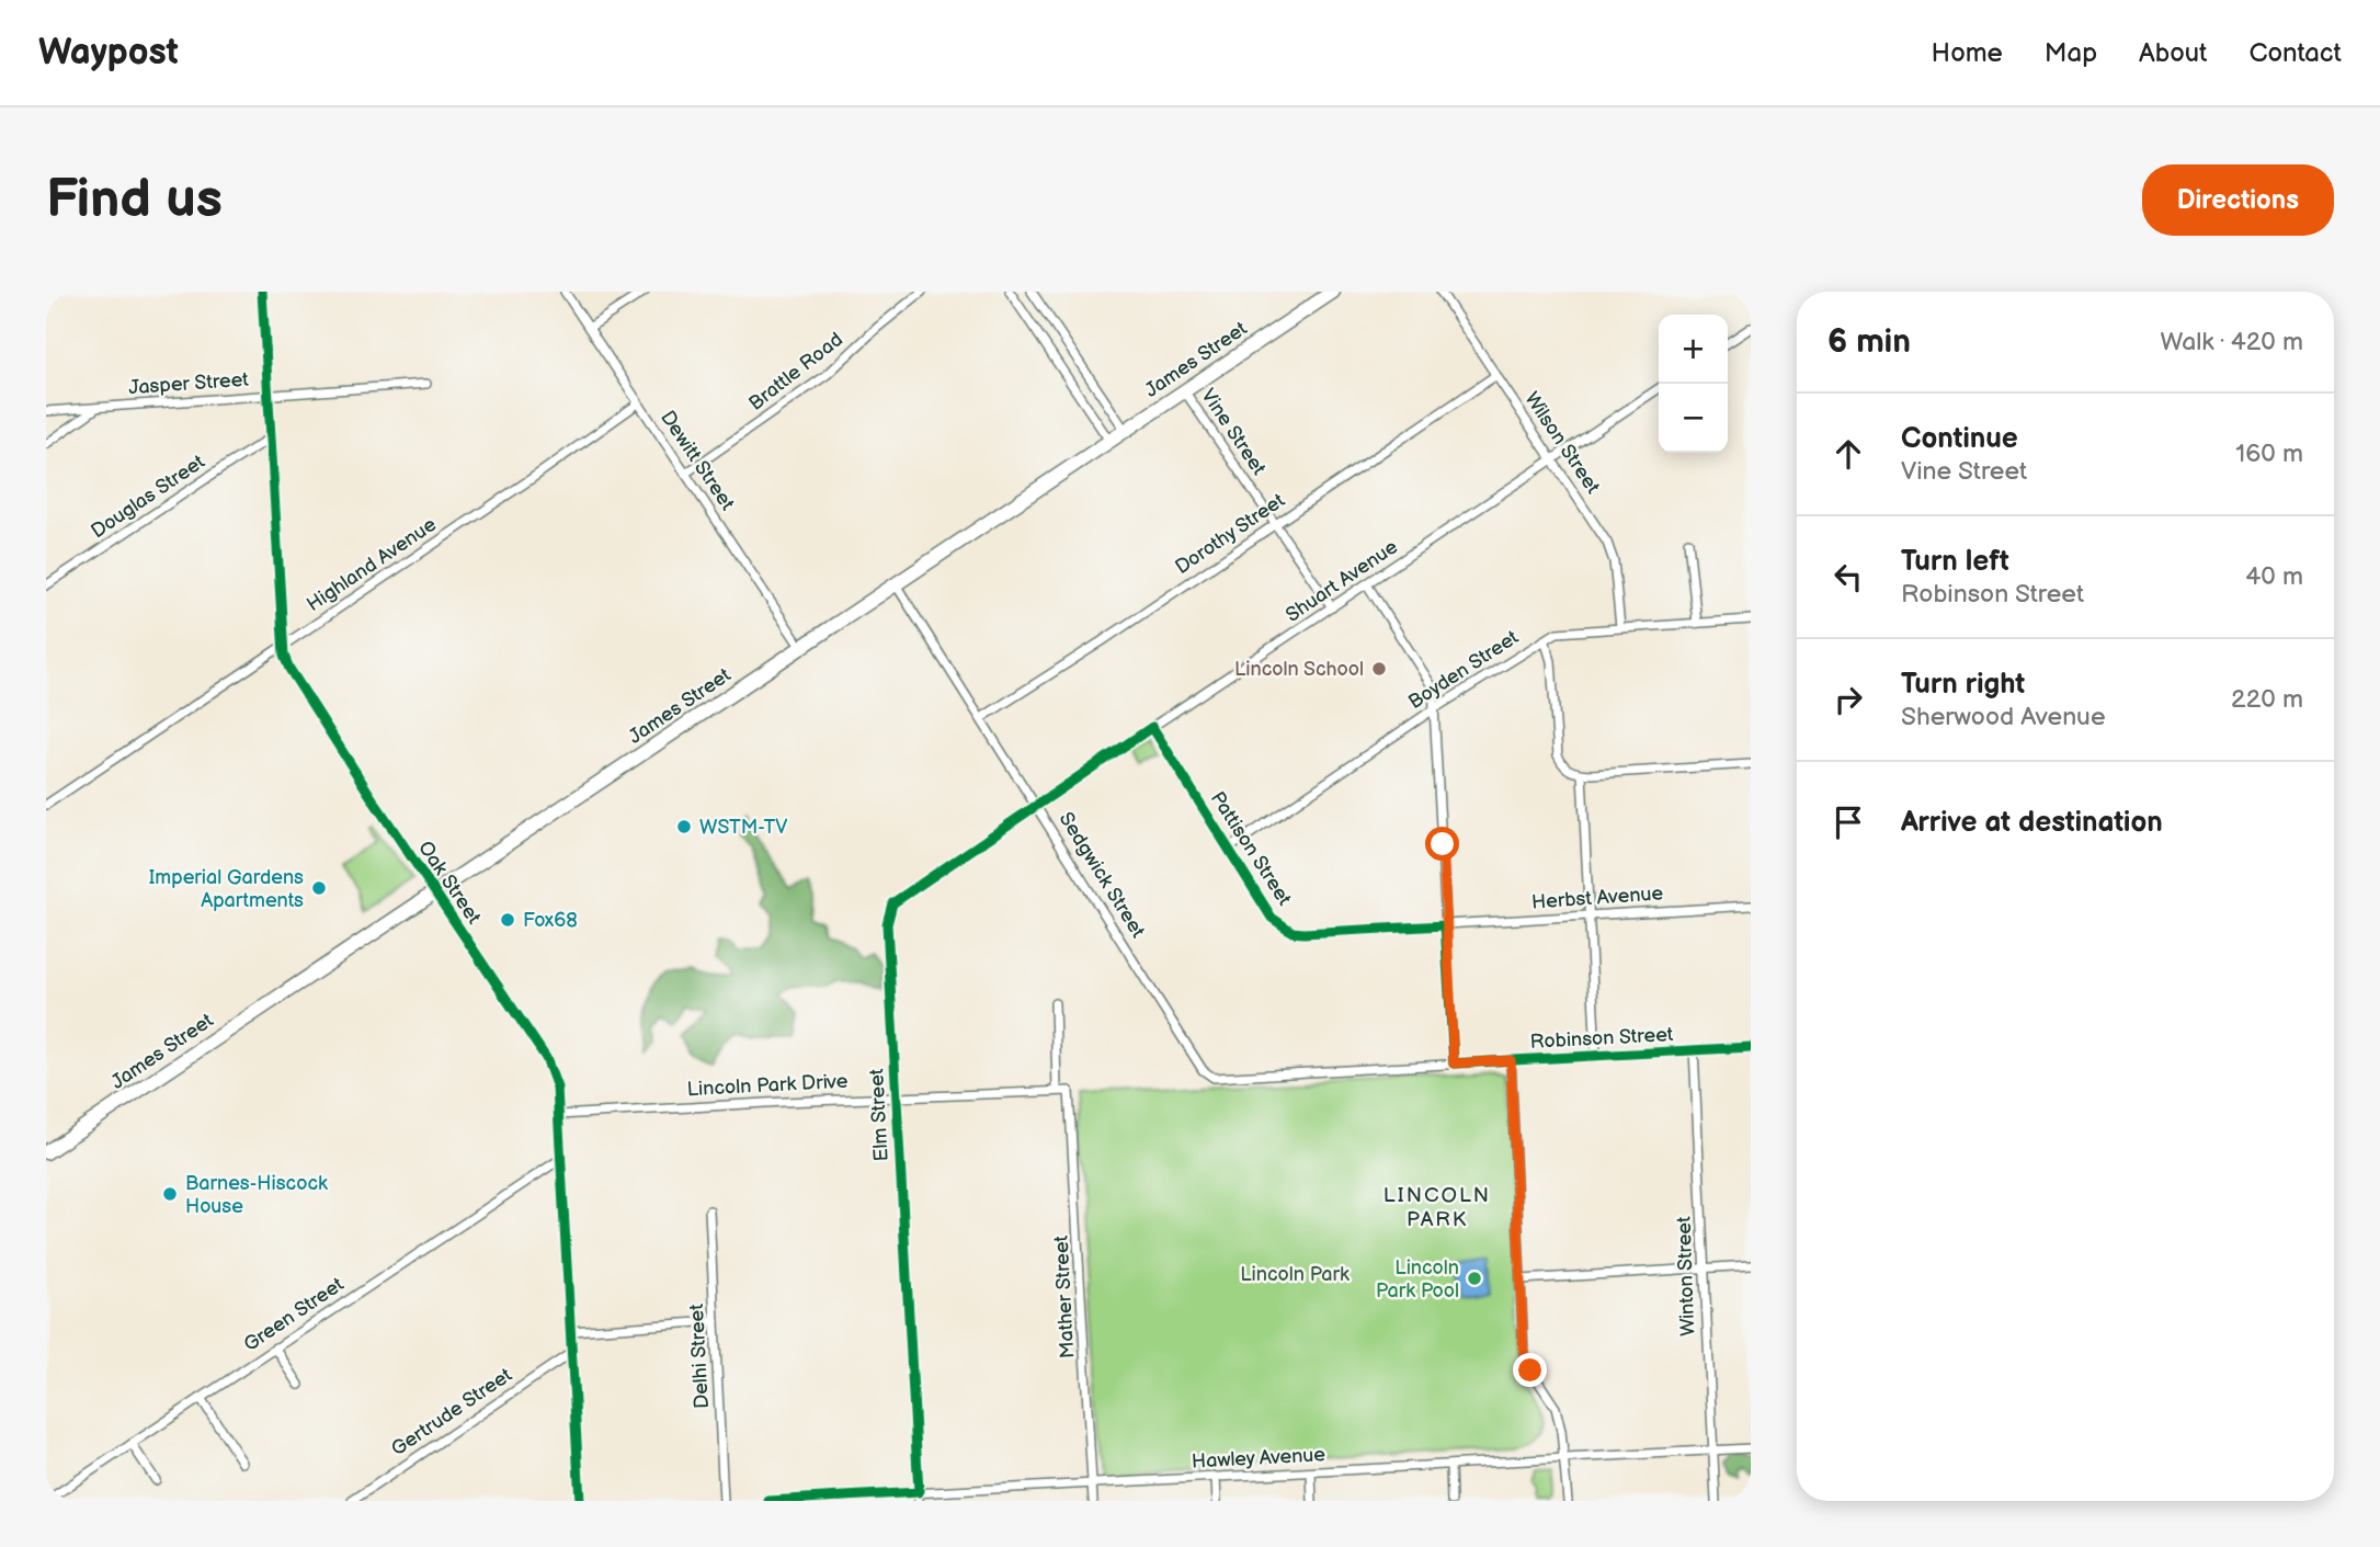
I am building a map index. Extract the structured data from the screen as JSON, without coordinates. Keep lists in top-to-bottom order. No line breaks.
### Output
{"streets":{"main road":["James Street"],"street":["Brattle Road","Jasper Street","Vine Street","Wilson Street","Dewitt Street","Douglas Street","Dorothy Street","Highland Avenue","Shuart Avenue","Boyden Street","Pattison Street","Sedgwick Street","Oak Street","Herbst Avenue","Robinson Street","Lincoln Park Drive","Elm Street","Winton Street","Mather Street","Green Street","Delhi Street","Gertrude Street","Hawley Avenue"]},"crossings":[["James Street","Vine Street"],["James Street","Dewitt Street"],["James Street","Sedgwick Street"],["James Street","Oak Street"],["Brattle Road","Dewitt Street"],["Jasper Street","Oak Street"],["Vine Street","Dorothy Street"],["Vine Street","Shuart Avenue"],["Wilson Street","Dorothy Street"],["Wilson Street","Shuart Avenue"],["Wilson Street","Boyden Street"],["Dewitt Street","Highland Avenue"],["Douglas Street","Oak Street"],["Dorothy Street","Sedgwick Street"],["Highland Avenue","Oak Street"],["Shuart Avenue","Pattison Street"],["Shuart Avenue","Sedgwick Street"],["Shuart Avenue","Elm Street"],["Boyden Street","Pattison Street"],["Pattison Street","Herbst Avenue"],["Sedgwick Street","Robinson Street"],["Sedgwick Street","Elm Street"],["Oak Street","Lincoln Park Drive"],["Oak Street","Green Street"],["Oak Street","Gertrude Street"],["Robinson Street","Winton Street"],["Lincoln Park Drive","Elm Street"],["Lincoln Park Drive","Mather Street"],["Elm Street","Hawley Avenue"],["Winton Street","Hawley Avenue"],["Mather Street","Hawley Avenue"]],"districts":["LINCOLN PARK"],"parks":["Lincoln Park"],"places":["Lincoln School","WSTM-TV","Imperial Gardens Apartments","Fox68","Barnes-Hiscock House","Lincoln Park Pool"],"page":{"header":"Waypost","nav":["Home","Map","About","Contact"],"buttons":"Directions","title":"Find us","heading":["6 min","Walk · 420 m"],"map_buttons":["+","−"],"list":[["Continue","Vine Street","160 m"],["Turn left","Robinson Street","40 m"],["Turn right","Sherwood Avenue","220 m"],"Arrive at destination"]}}
